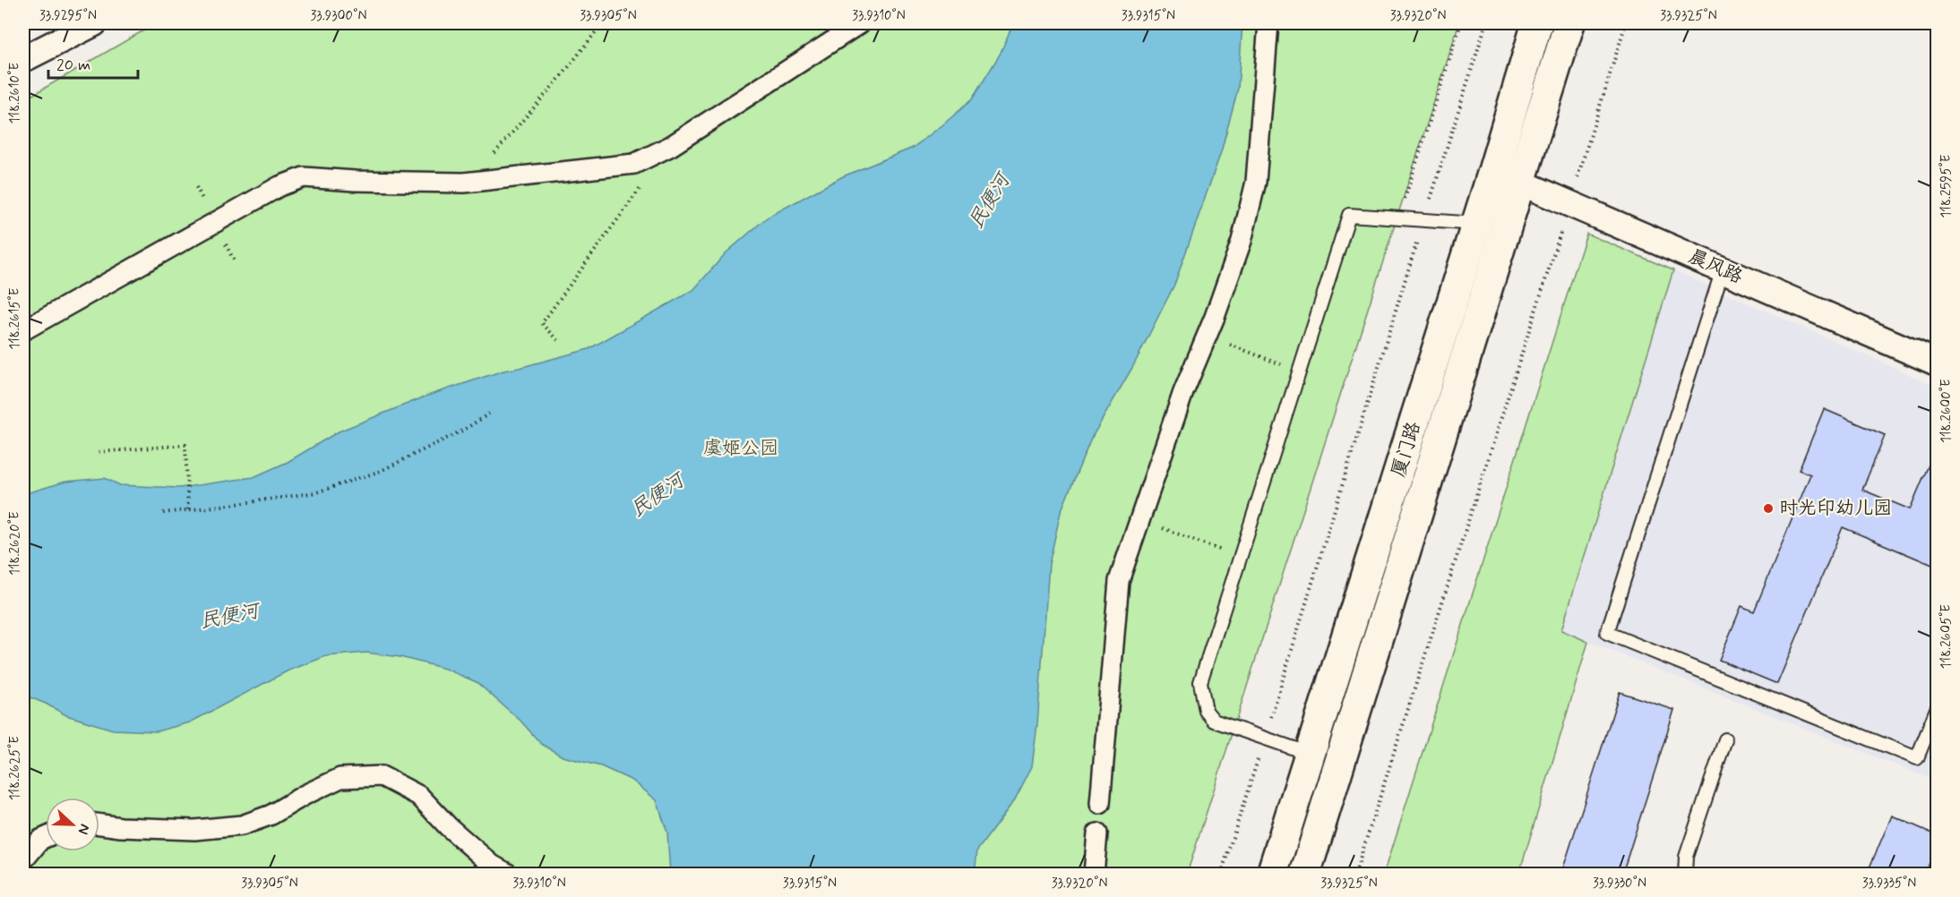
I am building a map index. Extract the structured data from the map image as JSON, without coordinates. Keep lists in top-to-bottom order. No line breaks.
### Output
{"streets":{"street":["晨风路","厦门路"]},"crossings":[["晨风路","厦门路"]],"water":["民便河"],"parks":["虞姬公园"],"places":["时光印幼儿园"],"scale_bar":"20 m","north":"right","coordinates":["33.9295°N","33.9300°N","33.9305°N","33.9310°N","33.9315°N","33.9320°N","33.9325°N","118.2610°E","118.2595°E","118.2615°E","118.2600°E","118.2620°E","118.2605°E","118.2625°E","33.9330°N","33.9335°N"]}
